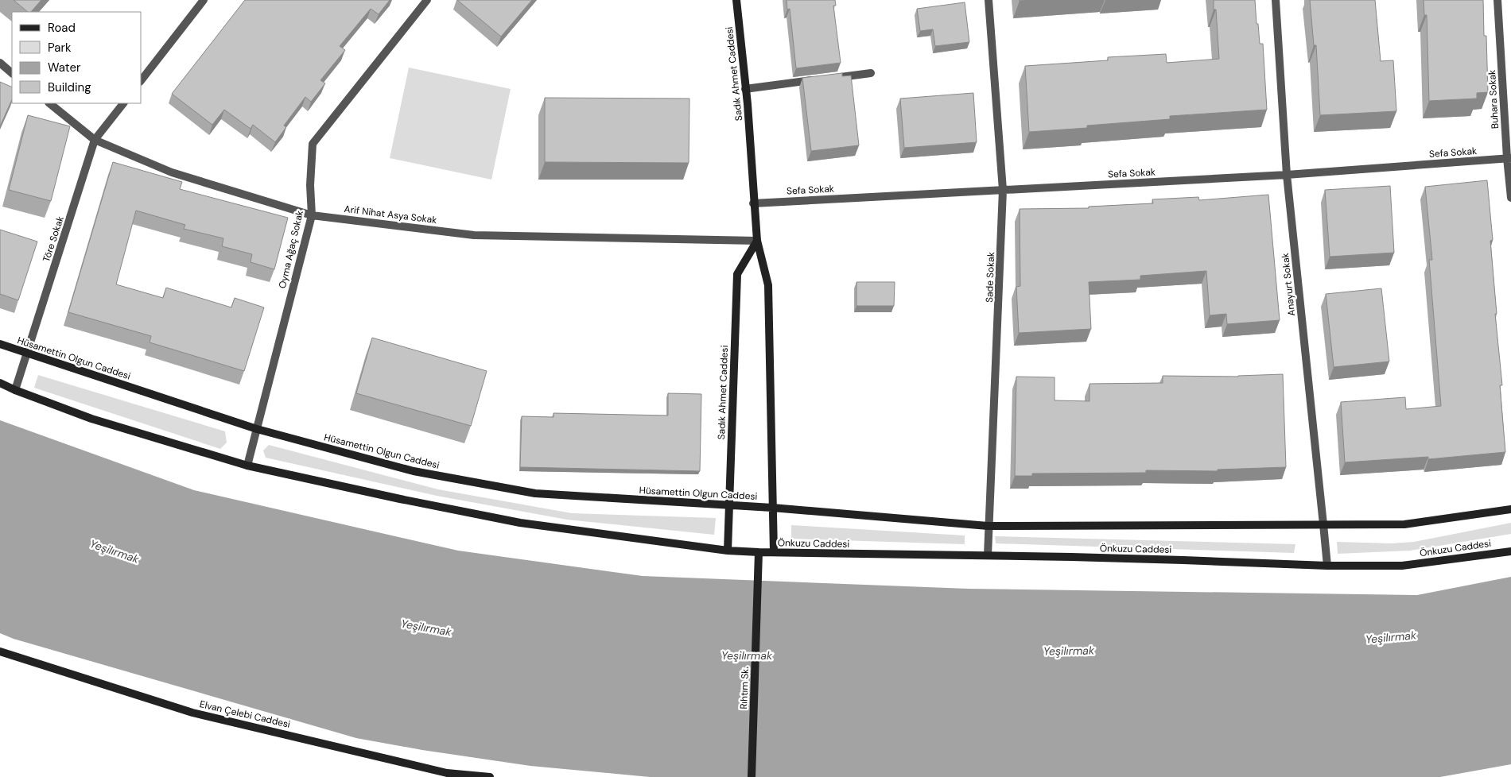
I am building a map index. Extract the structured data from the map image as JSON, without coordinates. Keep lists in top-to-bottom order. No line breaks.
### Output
{"streets":{"street":["Sadık Ahmet Caddesi","Buhara Sokak","Sefa Sokak","Arif Nihat Asya Sokak","Töre Sokak","Oyma Ağaç Sokak","Sade Sokak","Anayurt Sokak","Hüsamettin Olgun Caddesi","Önkuzu Caddesi","Rıhtım Sk.","Elvan Çelebi Caddesi"]},"crossings":[["Sadık Ahmet Caddesi","Sefa Sokak"],["Sadık Ahmet Caddesi","Arif Nihat Asya Sokak"],["Sadık Ahmet Caddesi","Hüsamettin Olgun Caddesi"],["Sadık Ahmet Caddesi","Önkuzu Caddesi"],["Buhara Sokak","Sefa Sokak"],["Sefa Sokak","Sade Sokak"],["Sefa Sokak","Anayurt Sokak"],["Arif Nihat Asya Sokak","Töre Sokak"],["Arif Nihat Asya Sokak","Oyma Ağaç Sokak"],["Töre Sokak","Hüsamettin Olgun Caddesi"],["Oyma Ağaç Sokak","Hüsamettin Olgun Caddesi"],["Sade Sokak","Önkuzu Caddesi"],["Anayurt Sokak","Önkuzu Caddesi"],["Önkuzu Caddesi","Rıhtım Sk."]],"water":["Yeşilırmak"],"legend":["Road","Park","Water","Building"]}
